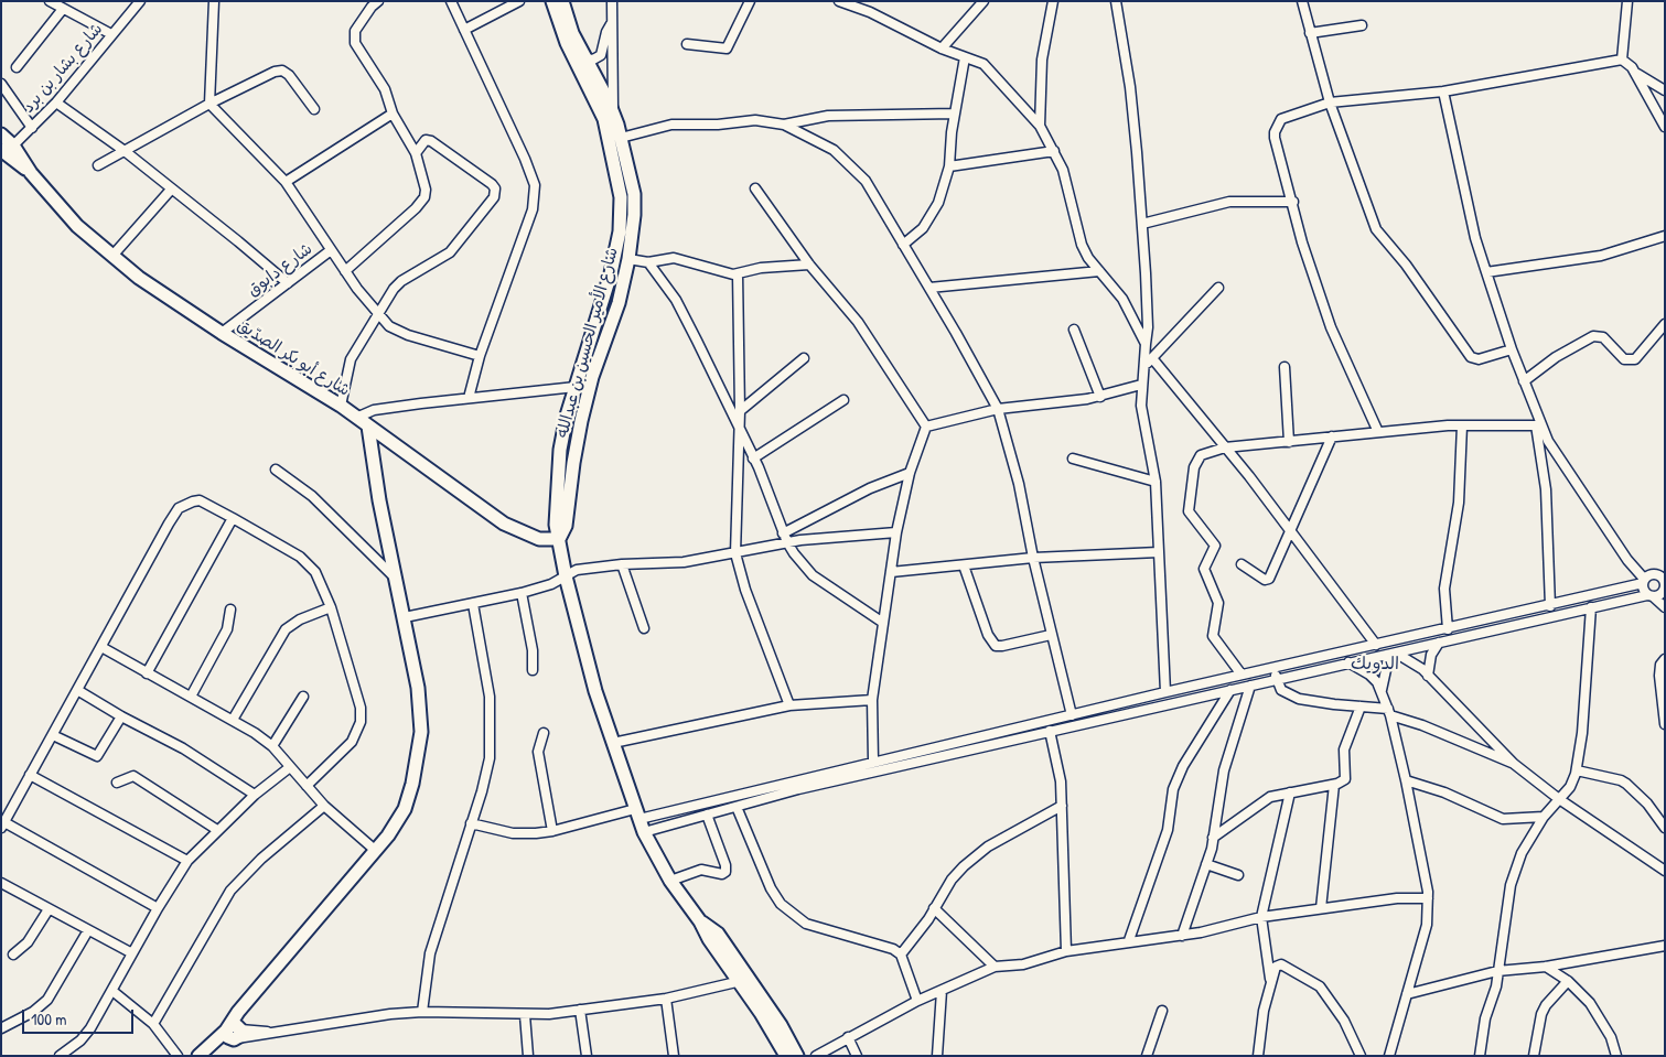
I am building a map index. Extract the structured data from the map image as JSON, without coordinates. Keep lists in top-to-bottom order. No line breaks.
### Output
{"streets":{"street":["شارع بشار بن برد","شارع دابوق","شارع الأمير الحسين بن عبدالله","شارع أبو بكر الصدّيق"]},"crossings":[["شارع بشار بن برد","شارع أبو بكر الصدّيق"],["شارع دابوق","شارع أبو بكر الصدّيق"],["شارع الأمير الحسين بن عبدالله","شارع أبو بكر الصدّيق"]],"districts":["الدويك"],"scale_bar":"100 m"}
